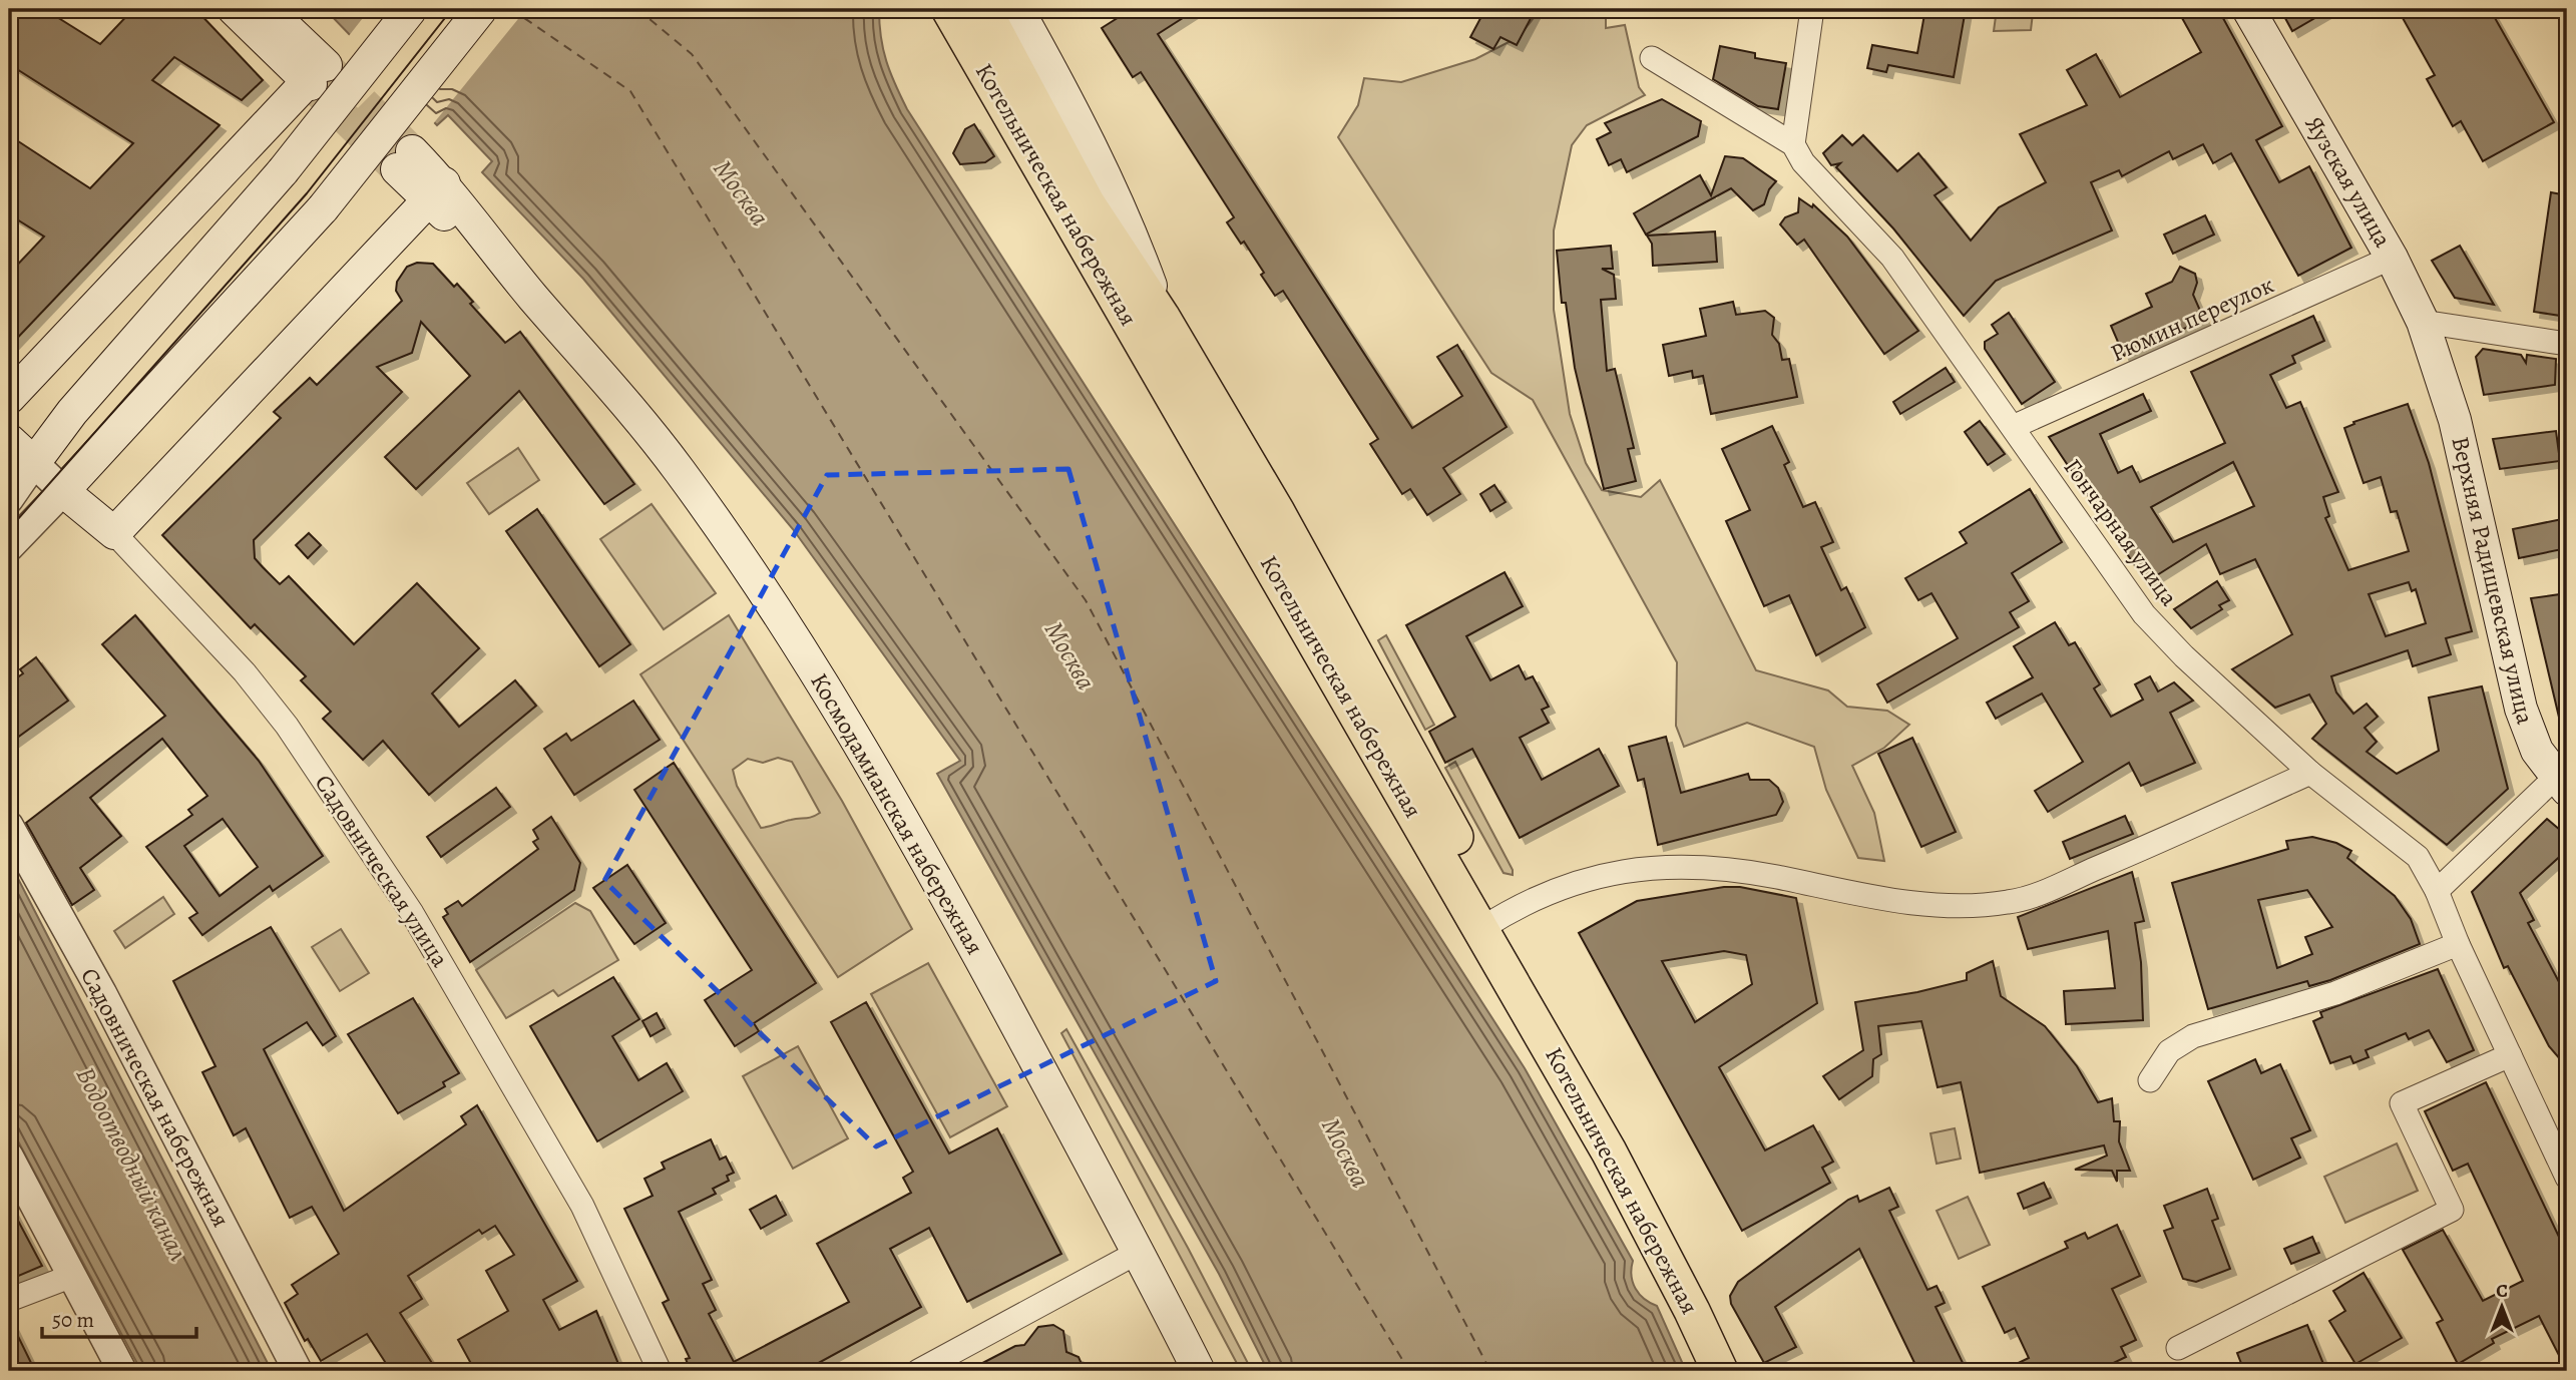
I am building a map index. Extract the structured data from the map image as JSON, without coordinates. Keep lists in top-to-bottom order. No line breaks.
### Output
{"streets":{"main road":["Яузская улица","Котельническая набережная","Верхняя Радищевская улица","Космодамианская набережная","Садовническая улица"],"street":["Рюмин переулок","Гончарная улица","Садовническая набережная"]},"crossings":[["Яузская улица","Рюмин переулок"],["Яузская улица","Верхняя Радищевская улица"],["Рюмин переулок","Гончарная улица"]],"water":["Москва","Водоотводный канал"],"scale_bar":"50 m","north":"top"}
